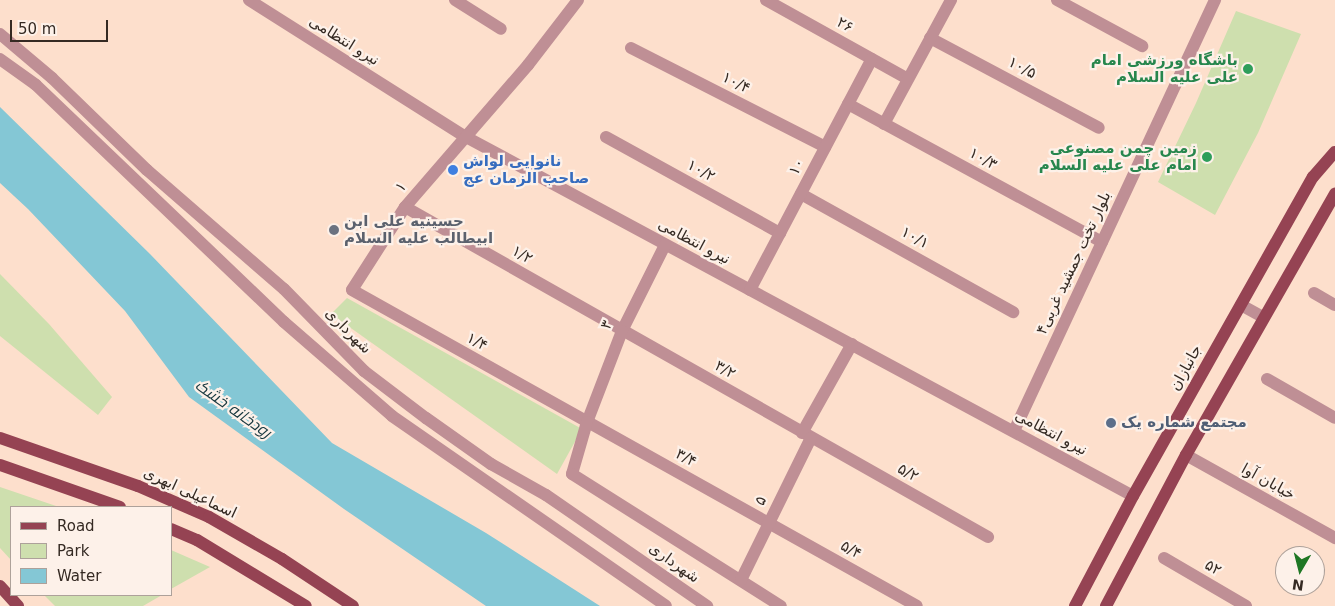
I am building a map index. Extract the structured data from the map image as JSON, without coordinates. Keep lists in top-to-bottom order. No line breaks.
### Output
{"streets":{"main road":["جانبازان","اسماعیلی ابهری"],"street":["۲۶","نیرو انتظامی","۱۰/۵","۱۰/۴","۱۰/۳","۱۰","۱۰/۲","۱","۱۰/۱","۱/۲","بلوار تخت جمشید غربی۴","۳","شهرداری","۱/۴","۳/۲","۳/۴","۵/۲","خیابان آوا","۵","۵/۴","۵۲"]},"crossings":[["۲۶","۱۰"],["نیرو انتظامی","۱۰"],["نیرو انتظامی","۱"],["نیرو انتظامی","بلوار تخت جمشید غربی۴"],["نیرو انتظامی","۳"],["نیرو انتظامی","جانبازان"],["نیرو انتظامی","۵"],["۱۰/۴","۱۰"],["۱۰/۳","۱۰"],["۱۰/۳","بلوار تخت جمشید غربی۴"],["۱۰","۱۰/۲"],["۱۰","۱۰/۱"],["۱","۱/۲"],["۱","۱/۴"],["۱/۲","۳"],["۱/۲","۳/۲"],["۳","۱/۴"],["۳","۳/۲"],["۳","۳/۴"],["۳","۵"],["۱/۴","۳/۴"],["۳/۲","۵/۲"],["۳/۲","۵"],["۳/۴","۵"],["۳/۴","۵/۴"],["۵/۲","۵"],["۵","۵/۴"]],"water":["رودخانه خشک"],"places":["باشگاه ورزشی امام علی علیه السلام","زمین چمن مصنوعی امام علی علیه السلام","نانوایی لواش صاحب الزمان عج","حسینیه علی ابن ابیطالب علیه السلام","مجتمع شماره یک"],"legend":["Road","Park","Water"],"scale_bar":"50 m","north":"bottom"}
